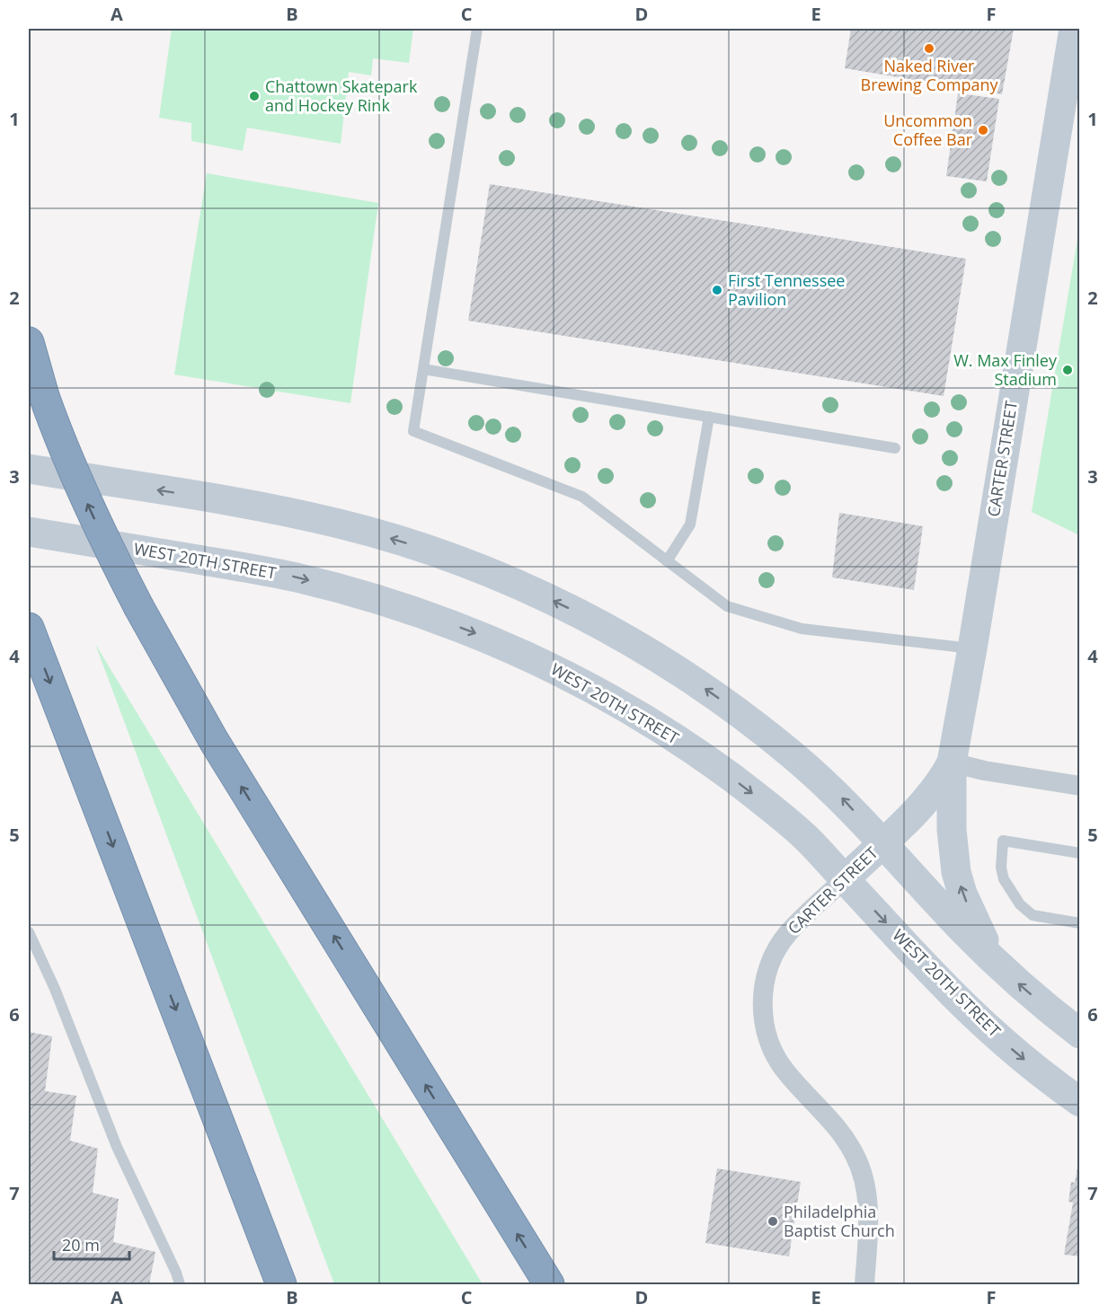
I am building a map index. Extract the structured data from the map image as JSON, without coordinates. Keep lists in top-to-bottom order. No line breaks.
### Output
{"streets":{"main road":["CARTER STREET","WEST 20TH STREET"]},"crossings":[["CARTER STREET","WEST 20TH STREET"]],"places":["Naked River Brewing Company","Chattown Skatepark and Hockey Rink","Uncommon Coffee Bar","First Tennessee Pavilion","W. Max Finley Stadium","Philadelphia Baptist Church"],"scale_bar":"20 m","grid":{"columns":["A","B","C","D","E","F"],"rows":["1","2","3","4","5","6","7"]}}
